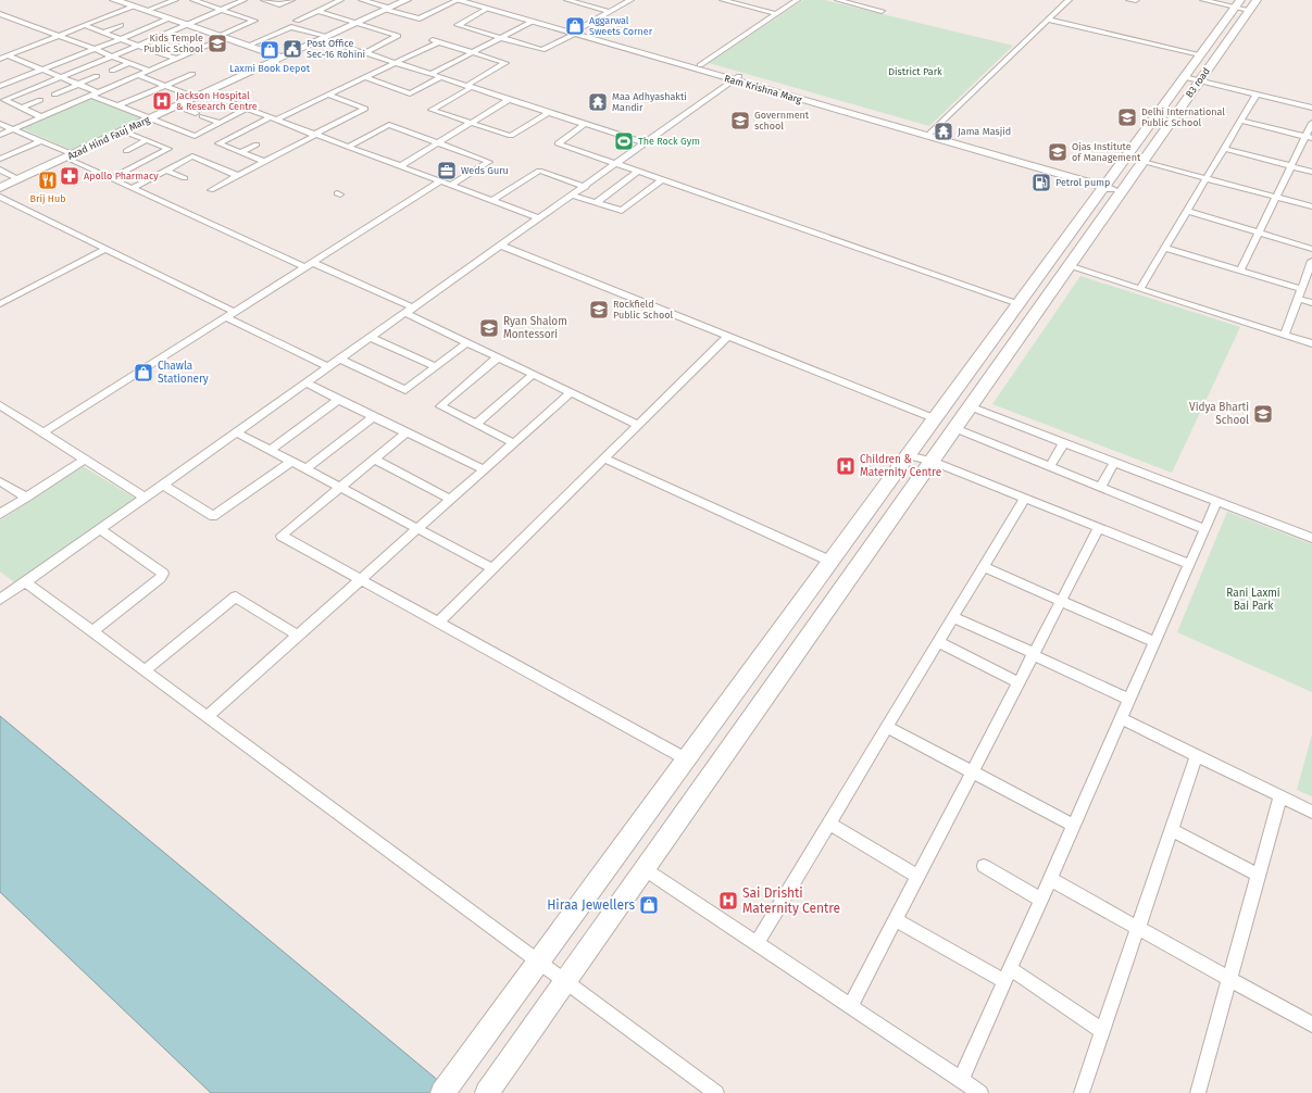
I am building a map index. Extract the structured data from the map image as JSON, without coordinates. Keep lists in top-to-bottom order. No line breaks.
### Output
{"streets":{"street":["B3 road","Ram Krishna Marg","Azad Hind Fauj Marg"]},"crossings":[["B3 road","Ram Krishna Marg"]],"parks":["District Park","Rani Laxmi Bai Park"],"places":{"shop":["Aggarwal Sweets Corner","Laxmi Book Depot","Chawla Stationery","Hiraa Jewellers"],"school or university":["Kids Temple Public School","Delhi International Public School","Government school","Ojas Institute of Management","Rockfield Public School","Ryan Shalom Montessori","Vidya Bharti School"],"public building":["Post Office Sec-16 Rohini"],"hospital":["Jackson Hospital & Research Centre","Children & Maternity Centre","Sai Drishti Maternity Centre"],"temple":["Maa Adhyashakti Mandir","Jama Masjid"],"sports":["The Rock Gym"],"office":["Weds Guru"],"pharmacy":["Apollo Pharmacy"],"restaurant":["Brij Hub"],"fuel station":["Petrol pump"]}}
